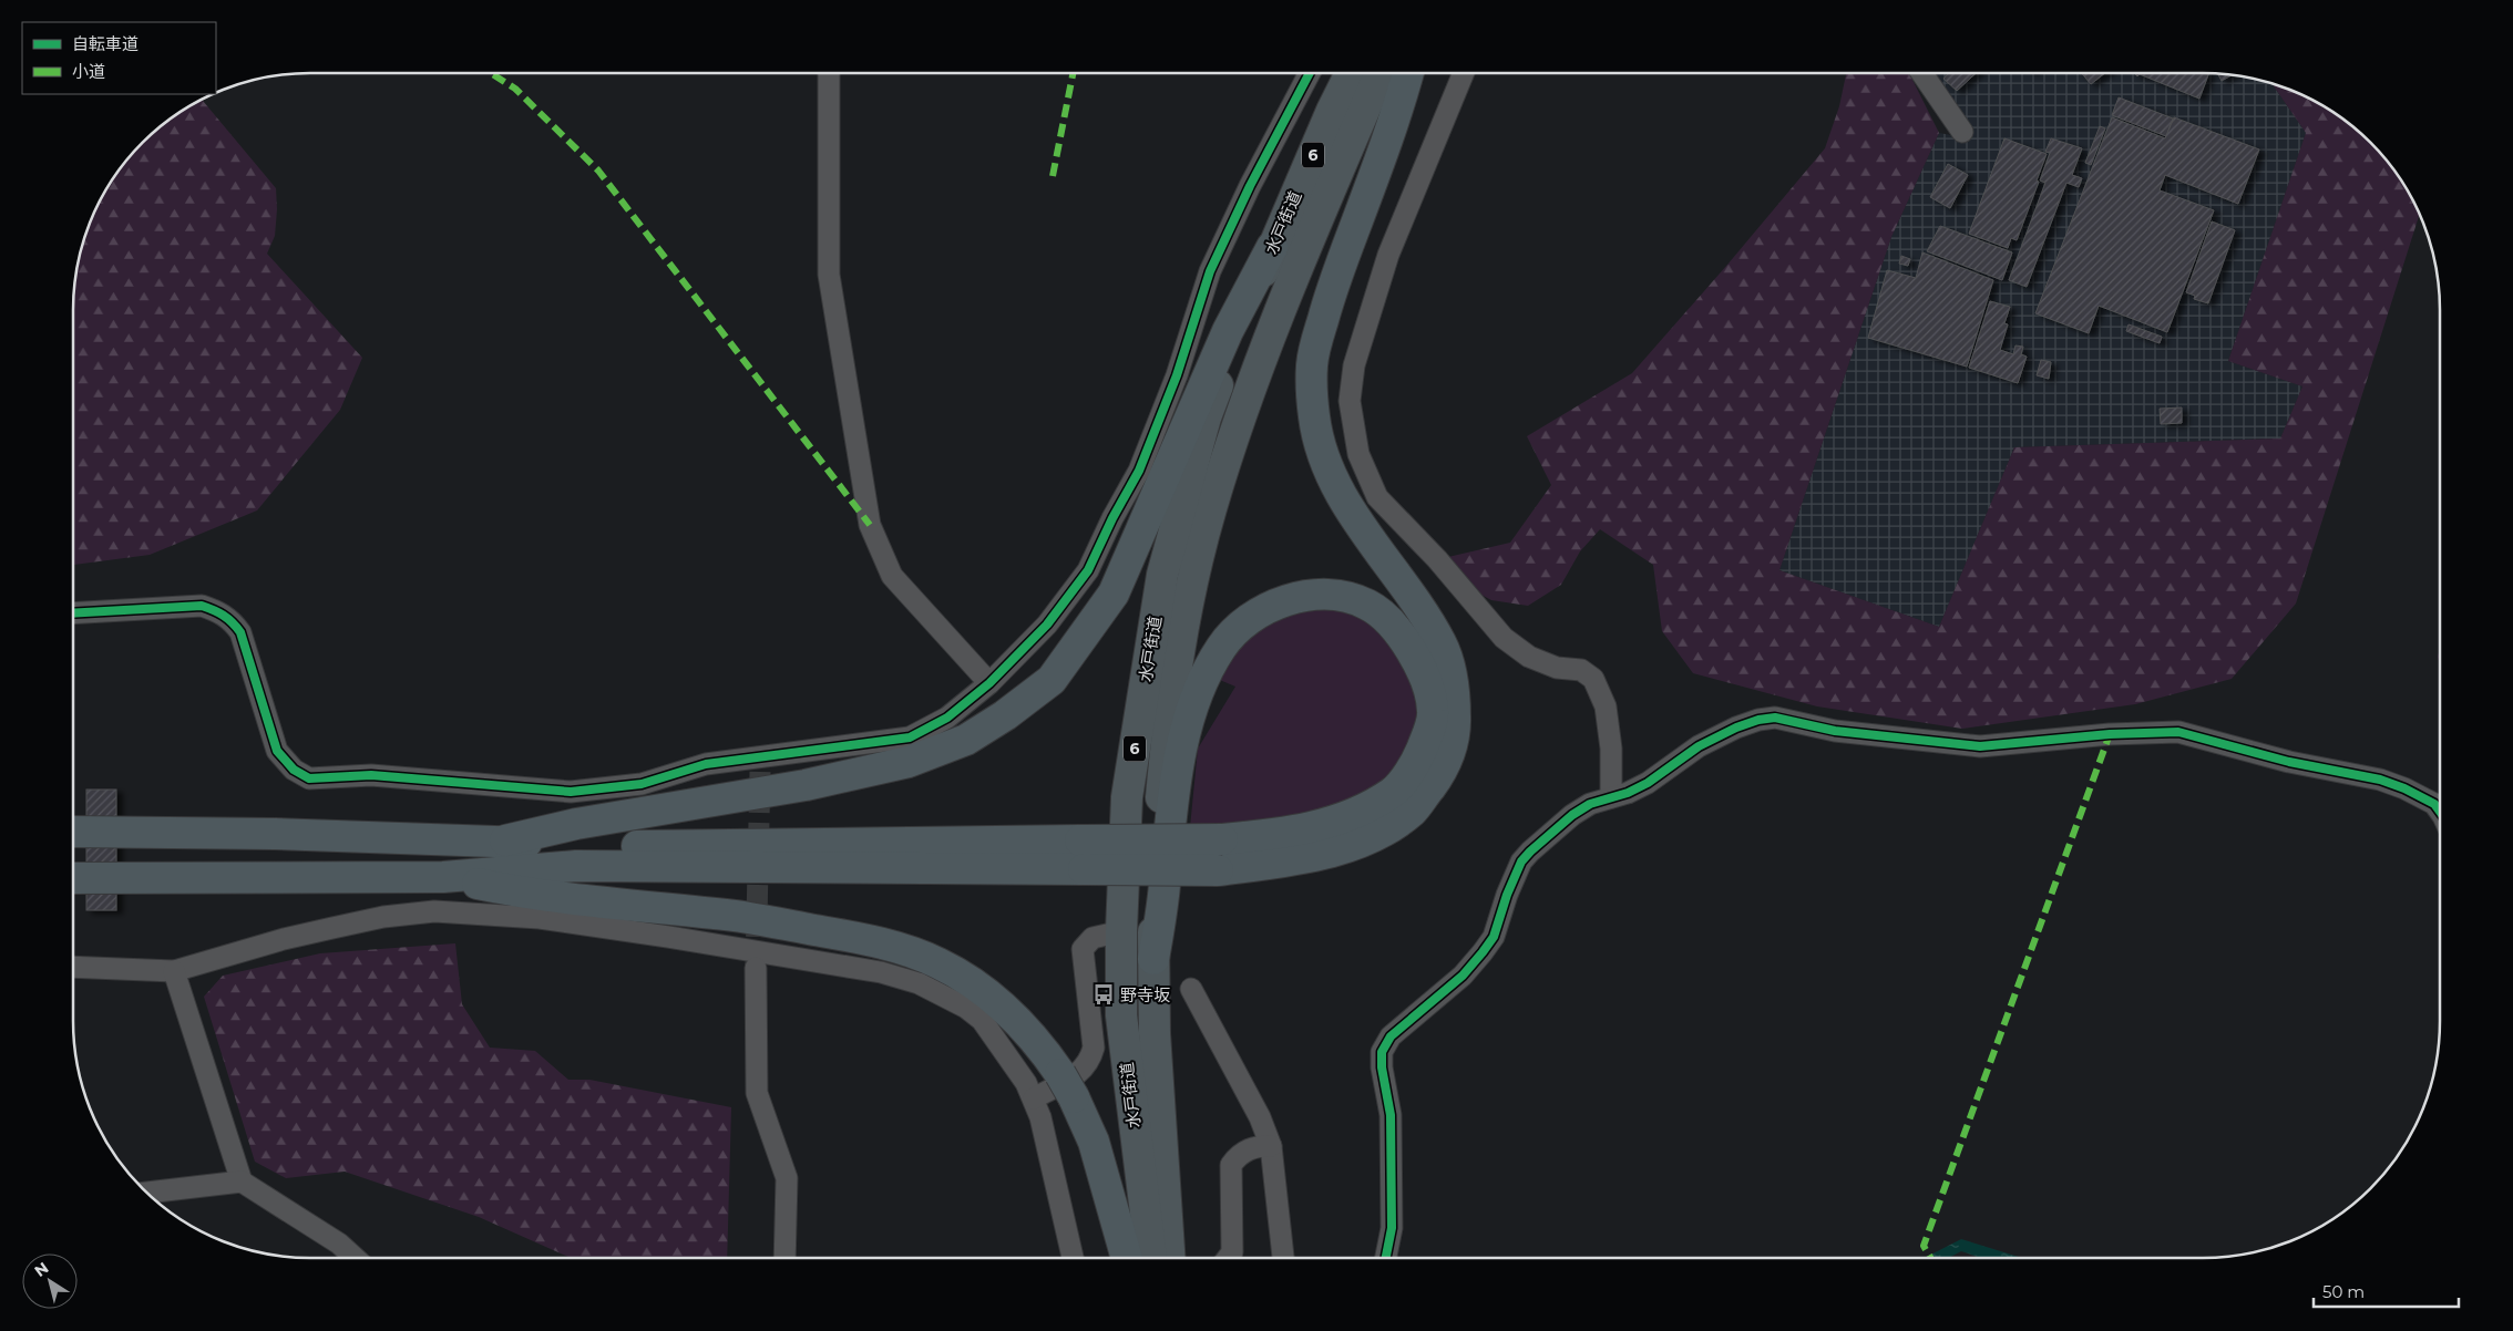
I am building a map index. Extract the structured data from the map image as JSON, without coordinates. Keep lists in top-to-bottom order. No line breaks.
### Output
{"streets":{"highway":["6","水戸街道"]},"places":{"bus stop":["野寺坂"]},"legend":["自転車道","小道"],"scale_bar":"50 m","north":"top left"}
